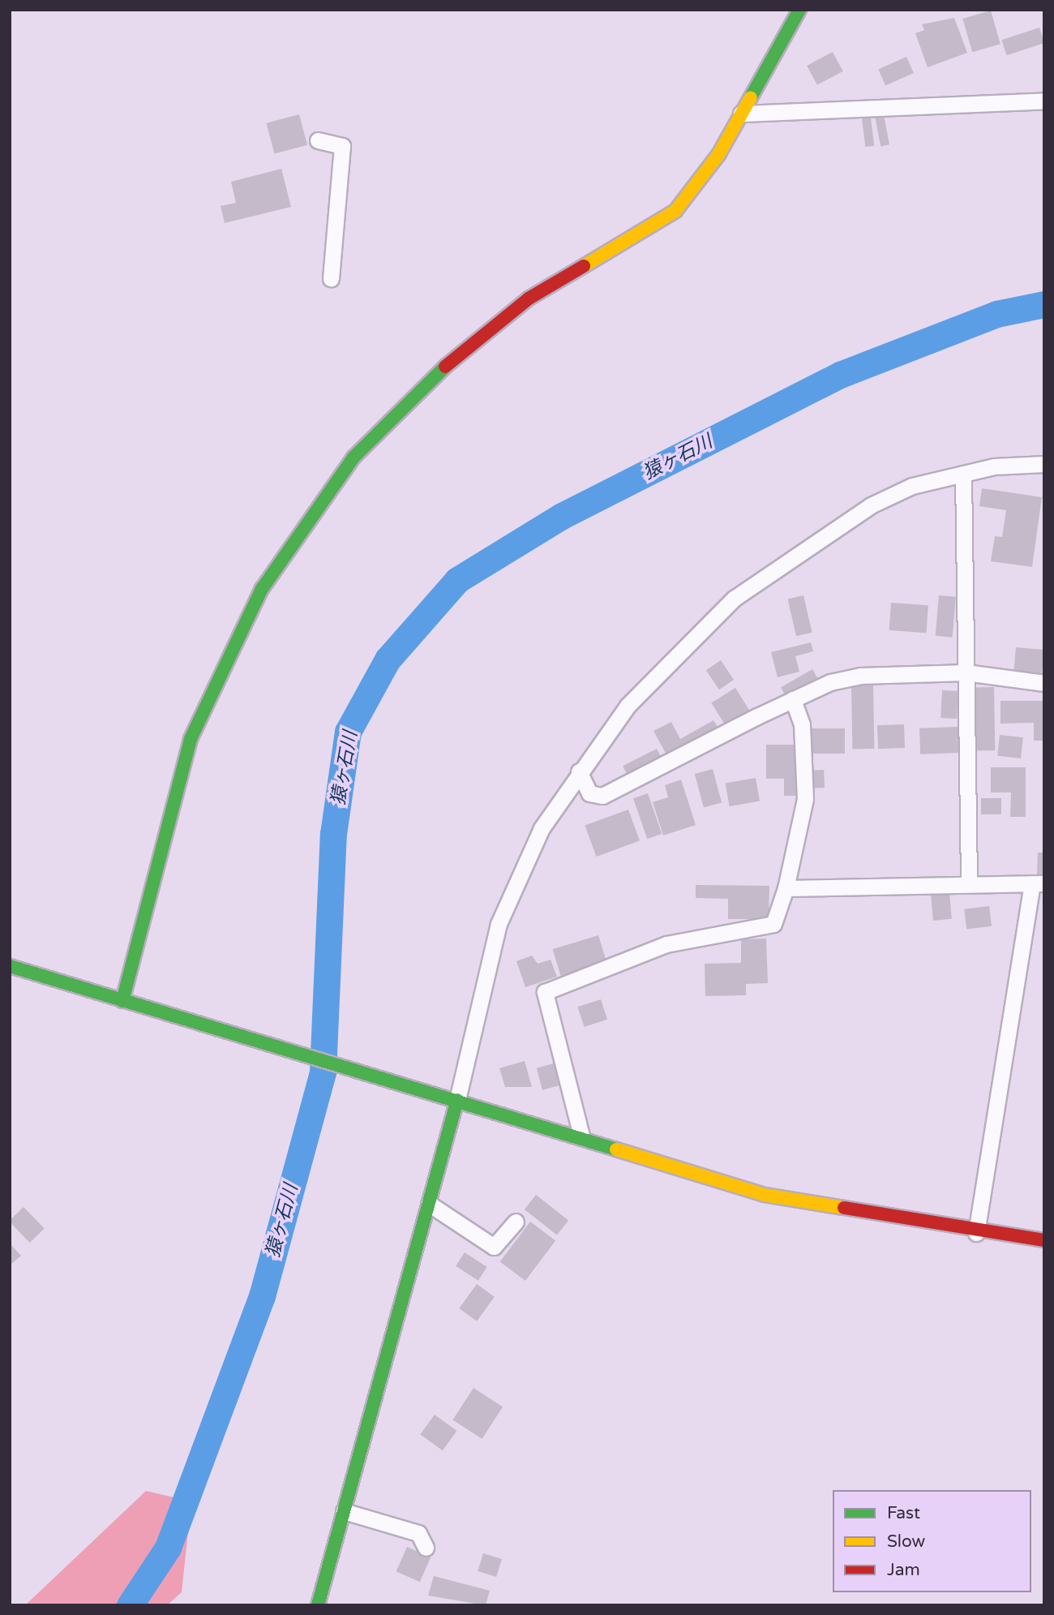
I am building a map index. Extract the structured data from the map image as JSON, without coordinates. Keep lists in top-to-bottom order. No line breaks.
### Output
{"water":["猿ヶ石川"],"legend":["Fast","Slow","Jam"]}
